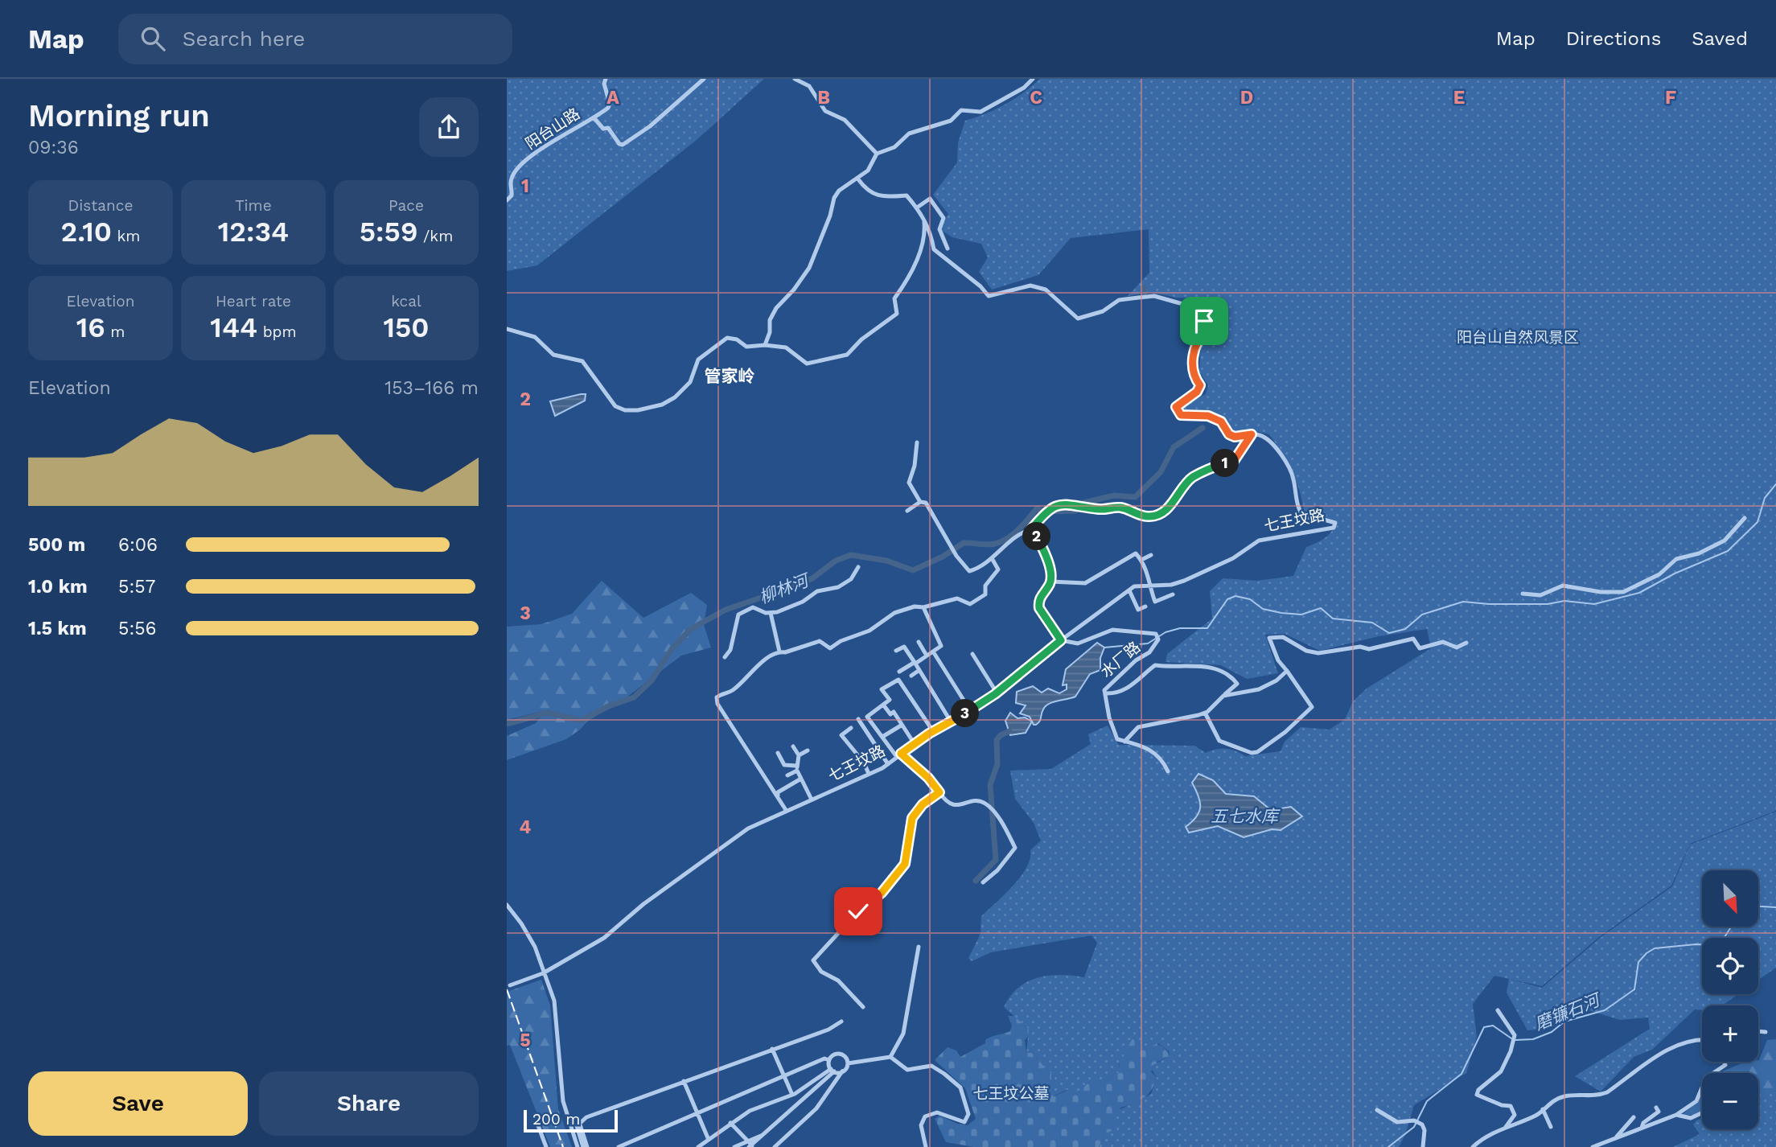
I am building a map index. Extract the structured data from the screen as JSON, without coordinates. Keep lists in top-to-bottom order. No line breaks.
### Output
{"streets":{"street":["阳台山路","七王坟路","水厂路"]},"crossings":[["七王坟路","水厂路"]],"districts":["管家岭"],"water":["柳林河","五七水库","磨镰石河"],"parks":["阳台山自然风景区","七王坟公墓"],"scale_bar":"200 m","north":"bottom right","page":{"header":"Map","search":"Search here","nav":["Map","Directions","Saved"],"heading":["Morning run","09:36"],"stats":[["Distance","2.10 km"],["Time","12:34"],["Pace","5:59 /km"],["Elevation","16 m"],["Heart rate","144 bpm"],["kcal","150"]],"chart":["Elevation","153–166 m"],"pins":["1","2","3"],"list":[{"name":"500 m","note":"6:06"},{"name":"1.0 km","note":"5:57"},{"name":"1.5 km","note":"5:56"}],"map_buttons":["+","−"],"buttons":["Save","Share"],"scale":"200 m"},"grid":{"columns":["A","B","C","D","E","F"],"rows":["1","2","3","4","5"]}}
